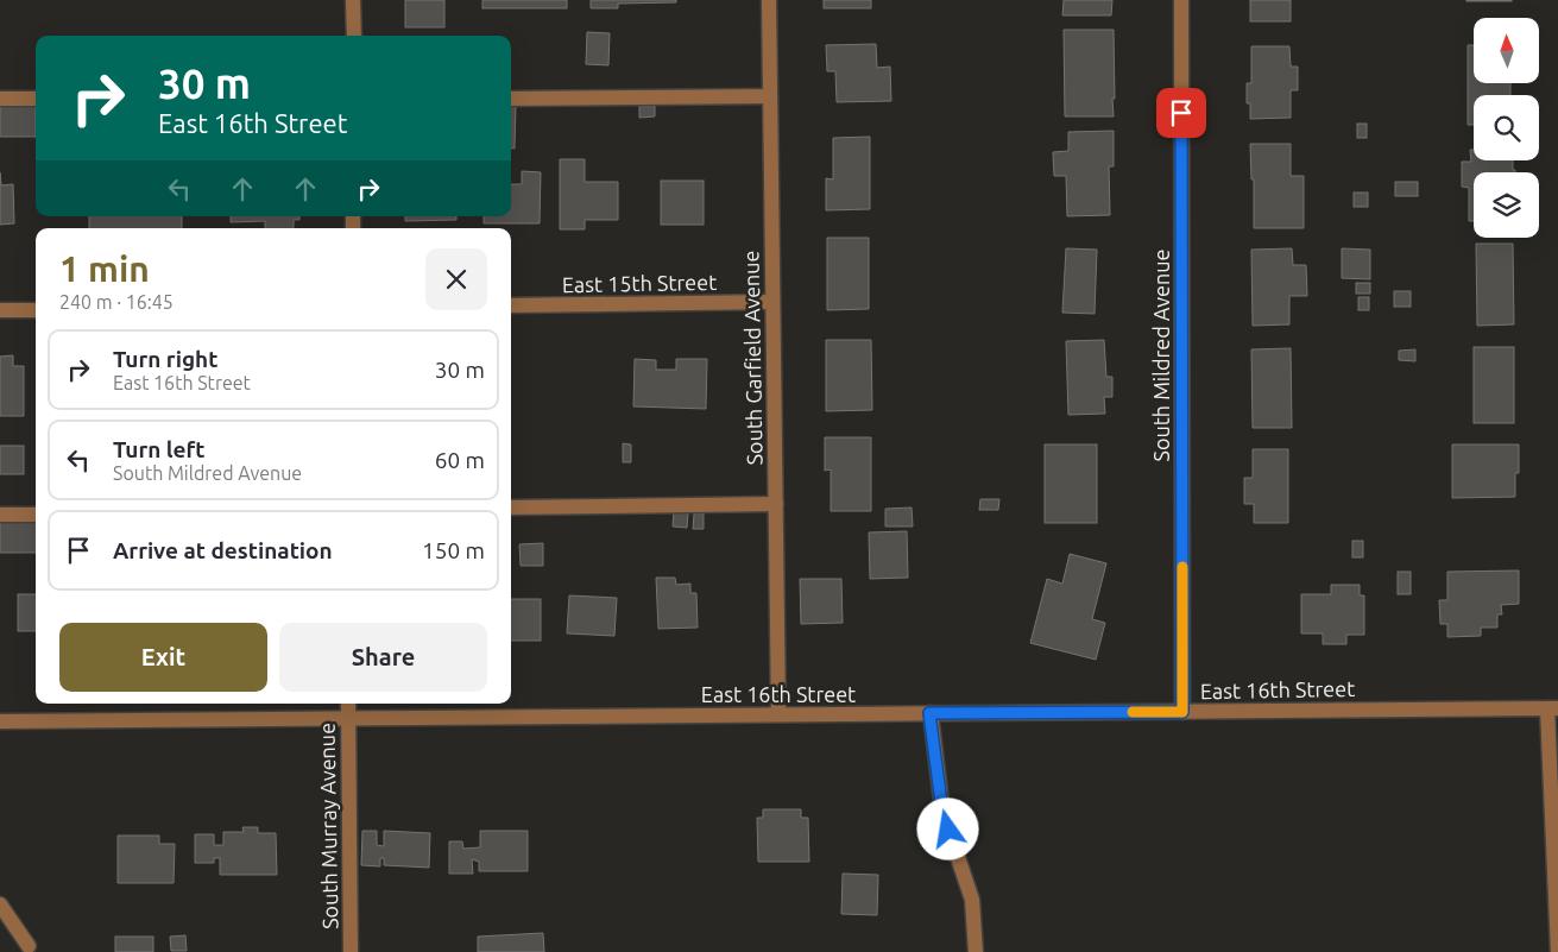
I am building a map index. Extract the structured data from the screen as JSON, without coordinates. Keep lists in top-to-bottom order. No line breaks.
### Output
{"streets":{"street":["East 15th Street","South Mildred Avenue","South Garfield Avenue","East 16th Street","South Murray Avenue"]},"crossings":[["East 15th Street","South Garfield Avenue"],["South Mildred Avenue","East 16th Street"],["South Garfield Avenue","East 16th Street"],["East 16th Street","South Murray Avenue"]],"north":"top","page":{"turn":["30 m","East 16th Street"],"heading":["1 min","240 m · 16:45"],"list":[{"name":"Turn right","note":"East 16th Street","value":"30 m"},{"name":"Turn left","note":"South Mildred Avenue","value":"60 m"},{"name":"Arrive at destination","value":"150 m"}],"buttons":["Exit","Share"]}}
